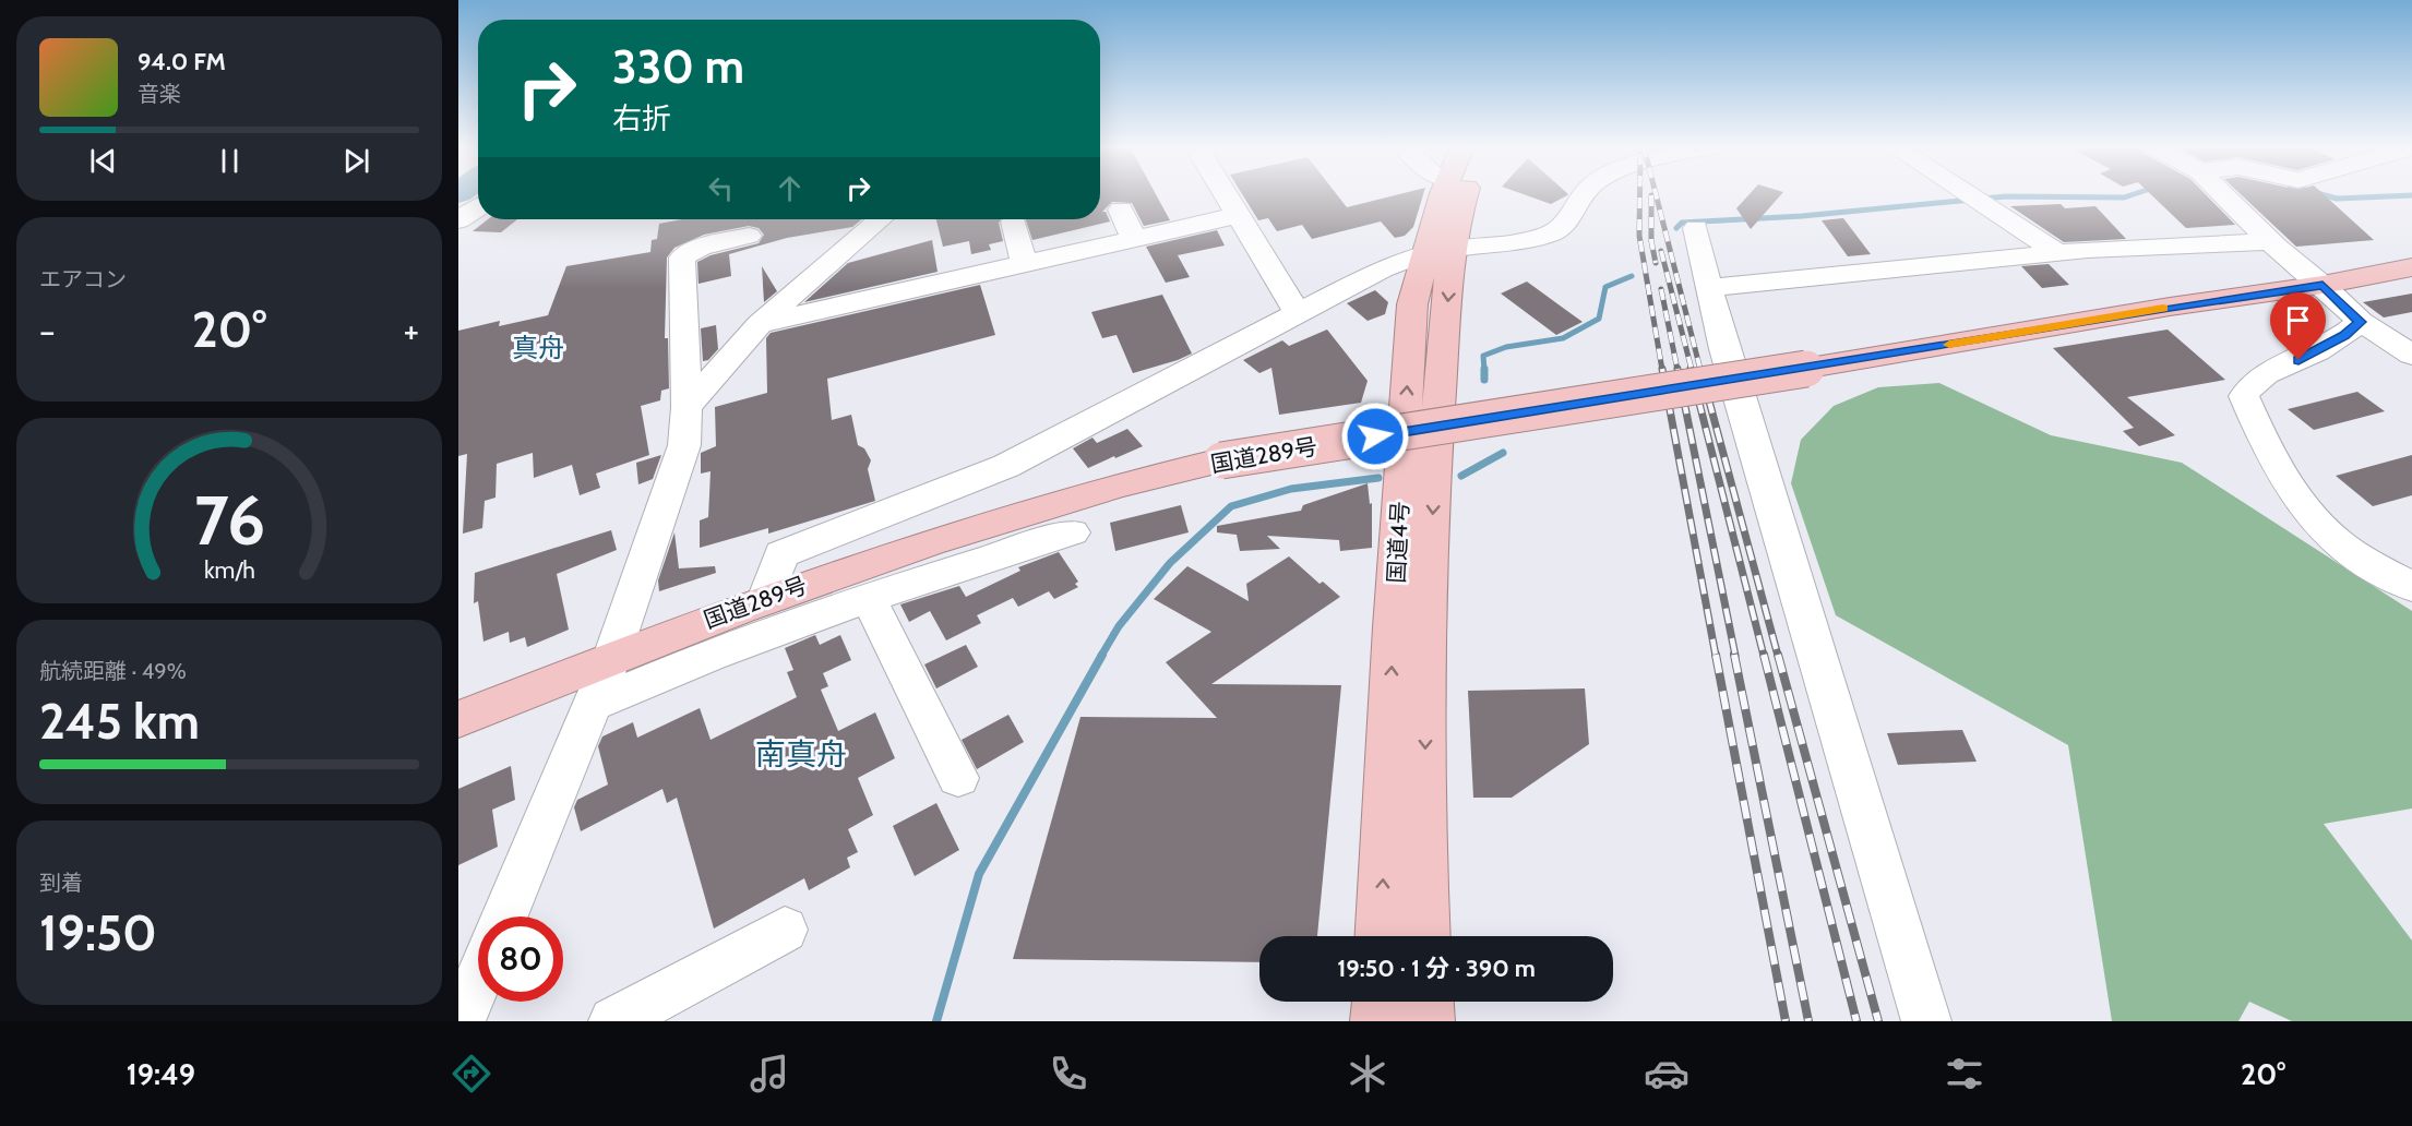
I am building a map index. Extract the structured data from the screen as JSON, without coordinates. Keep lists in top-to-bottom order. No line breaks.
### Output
{"streets":{"highway":["国道289号","国道4号"]},"districts":["真舟","南真舟"],"page":{"turn":["330 m","右折"],"song":["94.0 FM","音楽"],"tile":["エアコン",["航続距離 · 49%","245 km"],["到着","19:50"]],"heat":["−","20°","+"],"limit":"80","trip":"19:50 · 1 分 · 390 m","tabs":["19:49","20°"],"gauge":["76","km/h"]}}
